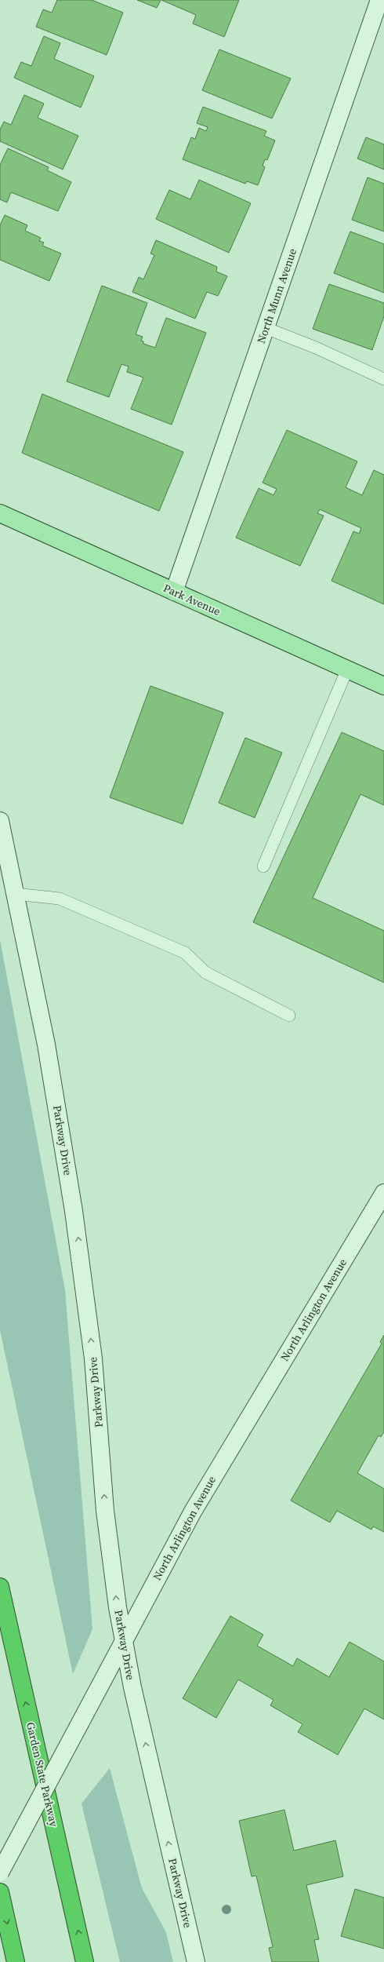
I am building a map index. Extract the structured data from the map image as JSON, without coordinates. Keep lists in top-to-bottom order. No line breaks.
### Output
{"streets":{"highway":["Garden State Parkway"],"main road":["North Munn Avenue","Park Avenue","Parkway Drive","North Arlington Avenue"]},"crossings":[["North Munn Avenue","Park Avenue"],["Parkway Drive","North Arlington Avenue"]],"one_way":["Parkway Drive","Garden State Parkway"]}
